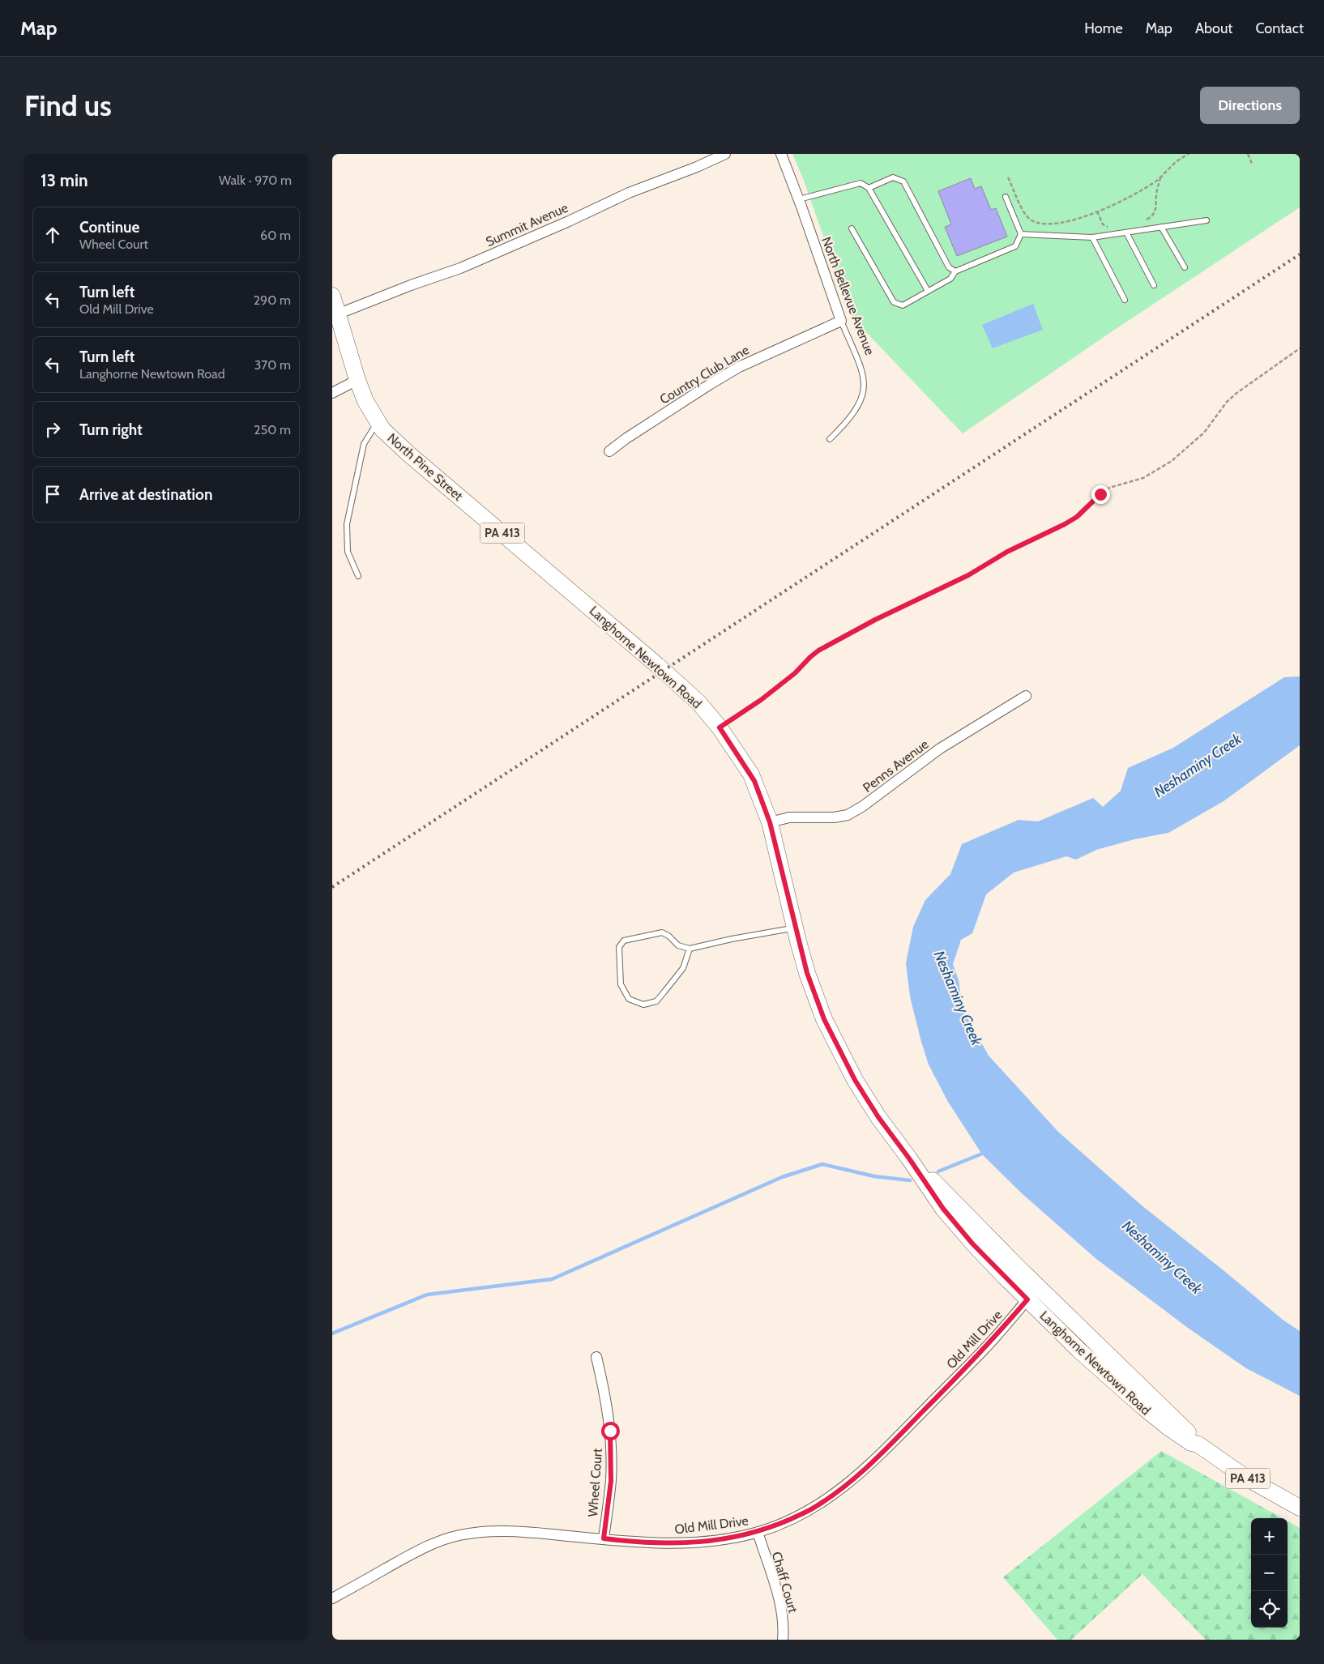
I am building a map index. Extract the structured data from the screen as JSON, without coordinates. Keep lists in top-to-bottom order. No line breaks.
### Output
{"streets":{"main road":["North Pine Street","PA 413","Langhorne Newtown Road"],"street":["Summit Avenue","North Bellevue Avenue","Country Club Lane","Penns Avenue","Old Mill Drive","Wheel Court","Chaff Court"]},"crossings":[["Summit Avenue","North Pine Street"],["North Bellevue Avenue","Country Club Lane"],["North Pine Street","Langhorne Newtown Road"],["Langhorne Newtown Road","Penns Avenue"],["Langhorne Newtown Road","Old Mill Drive"],["Old Mill Drive","Wheel Court"],["Old Mill Drive","Chaff Court"]],"water":["Neshaminy Creek"],"page":{"header":"Map","nav":["Home","Map","About","Contact"],"buttons":"Directions","title":"Find us","heading":["13 min","Walk · 970 m"],"list":[["Continue","Wheel Court","60 m"],["Turn left","Old Mill Drive","290 m"],["Turn left","Langhorne Newtown Road","370 m"],["Turn right","250 m"],"Arrive at destination"],"map_buttons":["+","−"]}}
